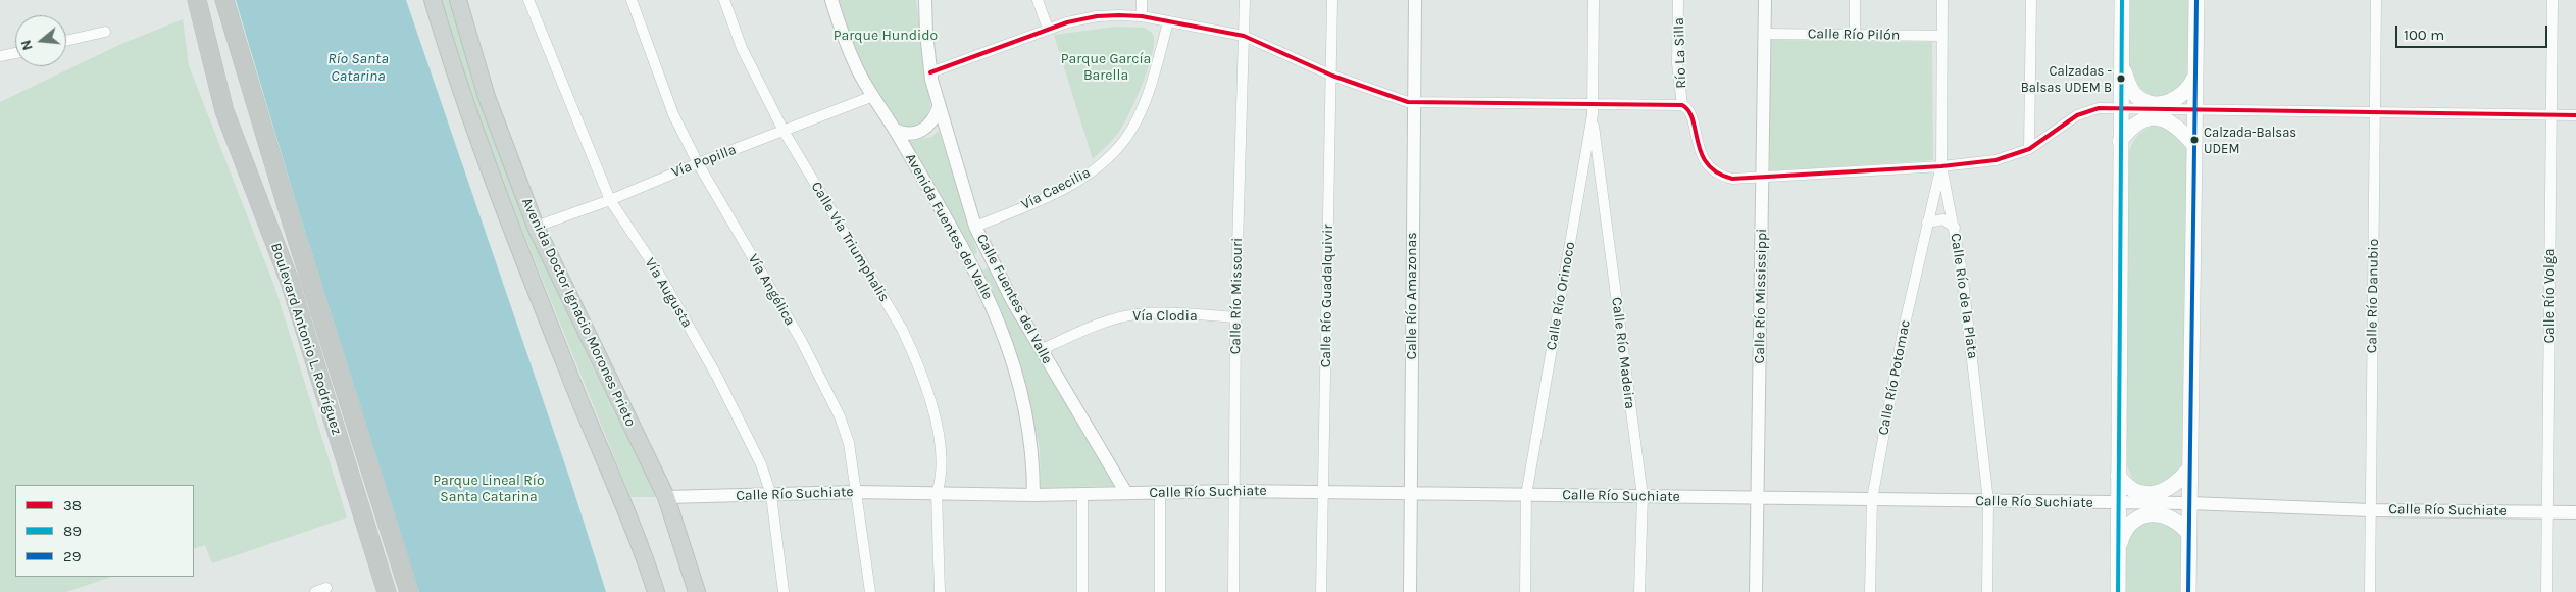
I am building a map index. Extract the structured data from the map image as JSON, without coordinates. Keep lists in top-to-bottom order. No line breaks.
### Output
{"streets":{"highway":["Boulevard Antonio L. Rodríguez"],"main road":["Avenida Doctor Ignacio Morones Prieto"],"street":["Calle Río Pilón","Río La Silla","Vía Popilla","Vía Caecilia","Avenida Fuentes del Valle","Calle Vía Triumphalis","Vía Angélica","Vía Augusta","Calle Río Missouri","Calle Río Guadalquivir","Calle Río Amazonas","Calle Río Orinoco","Calle Río Mississippi","Calle Río de la Plata","Calle Río Danubio","Calle Río Volga","Calle Fuentes del Valle","Vía Clodia","Calle Río Madeira","Calle Río Potomac","Calle Río Suchiate"]},"crossings":[["Calle Río Pilón","Calle Río Mississippi"],["Calle Río Pilón","Calle Río de la Plata"],["Río La Silla","Calle Río Mississippi"],["Río La Silla","Calle Río de la Plata"],["Río La Silla","Calle Río Danubio"],["Río La Silla","Calle Río Volga"],["Río La Silla","Calle Río Potomac"],["Vía Popilla","Avenida Fuentes del Valle"],["Vía Popilla","Calle Vía Triumphalis"],["Vía Popilla","Vía Angélica"],["Vía Popilla","Vía Augusta"],["Vía Popilla","Avenida Doctor Ignacio Morones Prieto"],["Vía Caecilia","Calle Fuentes del Valle"],["Avenida Fuentes del Valle","Calle Río Suchiate"],["Calle Vía Triumphalis","Calle Río Suchiate"],["Vía Angélica","Calle Río Suchiate"],["Vía Augusta","Calle Río Suchiate"],["Calle Río Missouri","Vía Clodia"],["Calle Río Missouri","Calle Río Suchiate"],["Calle Río Guadalquivir","Calle Río Suchiate"],["Calle Río Amazonas","Calle Río Suchiate"],["Calle Río Orinoco","Calle Río Madeira"],["Calle Río Orinoco","Calle Río Suchiate"],["Calle Río Mississippi","Calle Río Suchiate"],["Calle Río de la Plata","Calle Río Potomac"],["Calle Río de la Plata","Calle Río Suchiate"],["Calle Río Danubio","Calle Río Suchiate"],["Calle Río Volga","Calle Río Suchiate"],["Calle Fuentes del Valle","Vía Clodia"],["Calle Fuentes del Valle","Calle Río Suchiate"],["Avenida Doctor Ignacio Morones Prieto","Calle Río Suchiate"],["Calle Río Madeira","Calle Río Suchiate"],["Calle Río Potomac","Calle Río Suchiate"]],"water":["Río Santa Catarina"],"parks":["Parque Hundido","Parque García Barella","Parque Lineal Río Santa Catarina"],"places":["Calzadas - Balsas UDEM B","Calzada-Balsas UDEM"],"lines":["transit line 89","transit line 29","transit line 38"],"legend":["38","89","29"],"scale_bar":"100 m","north":"left"}
